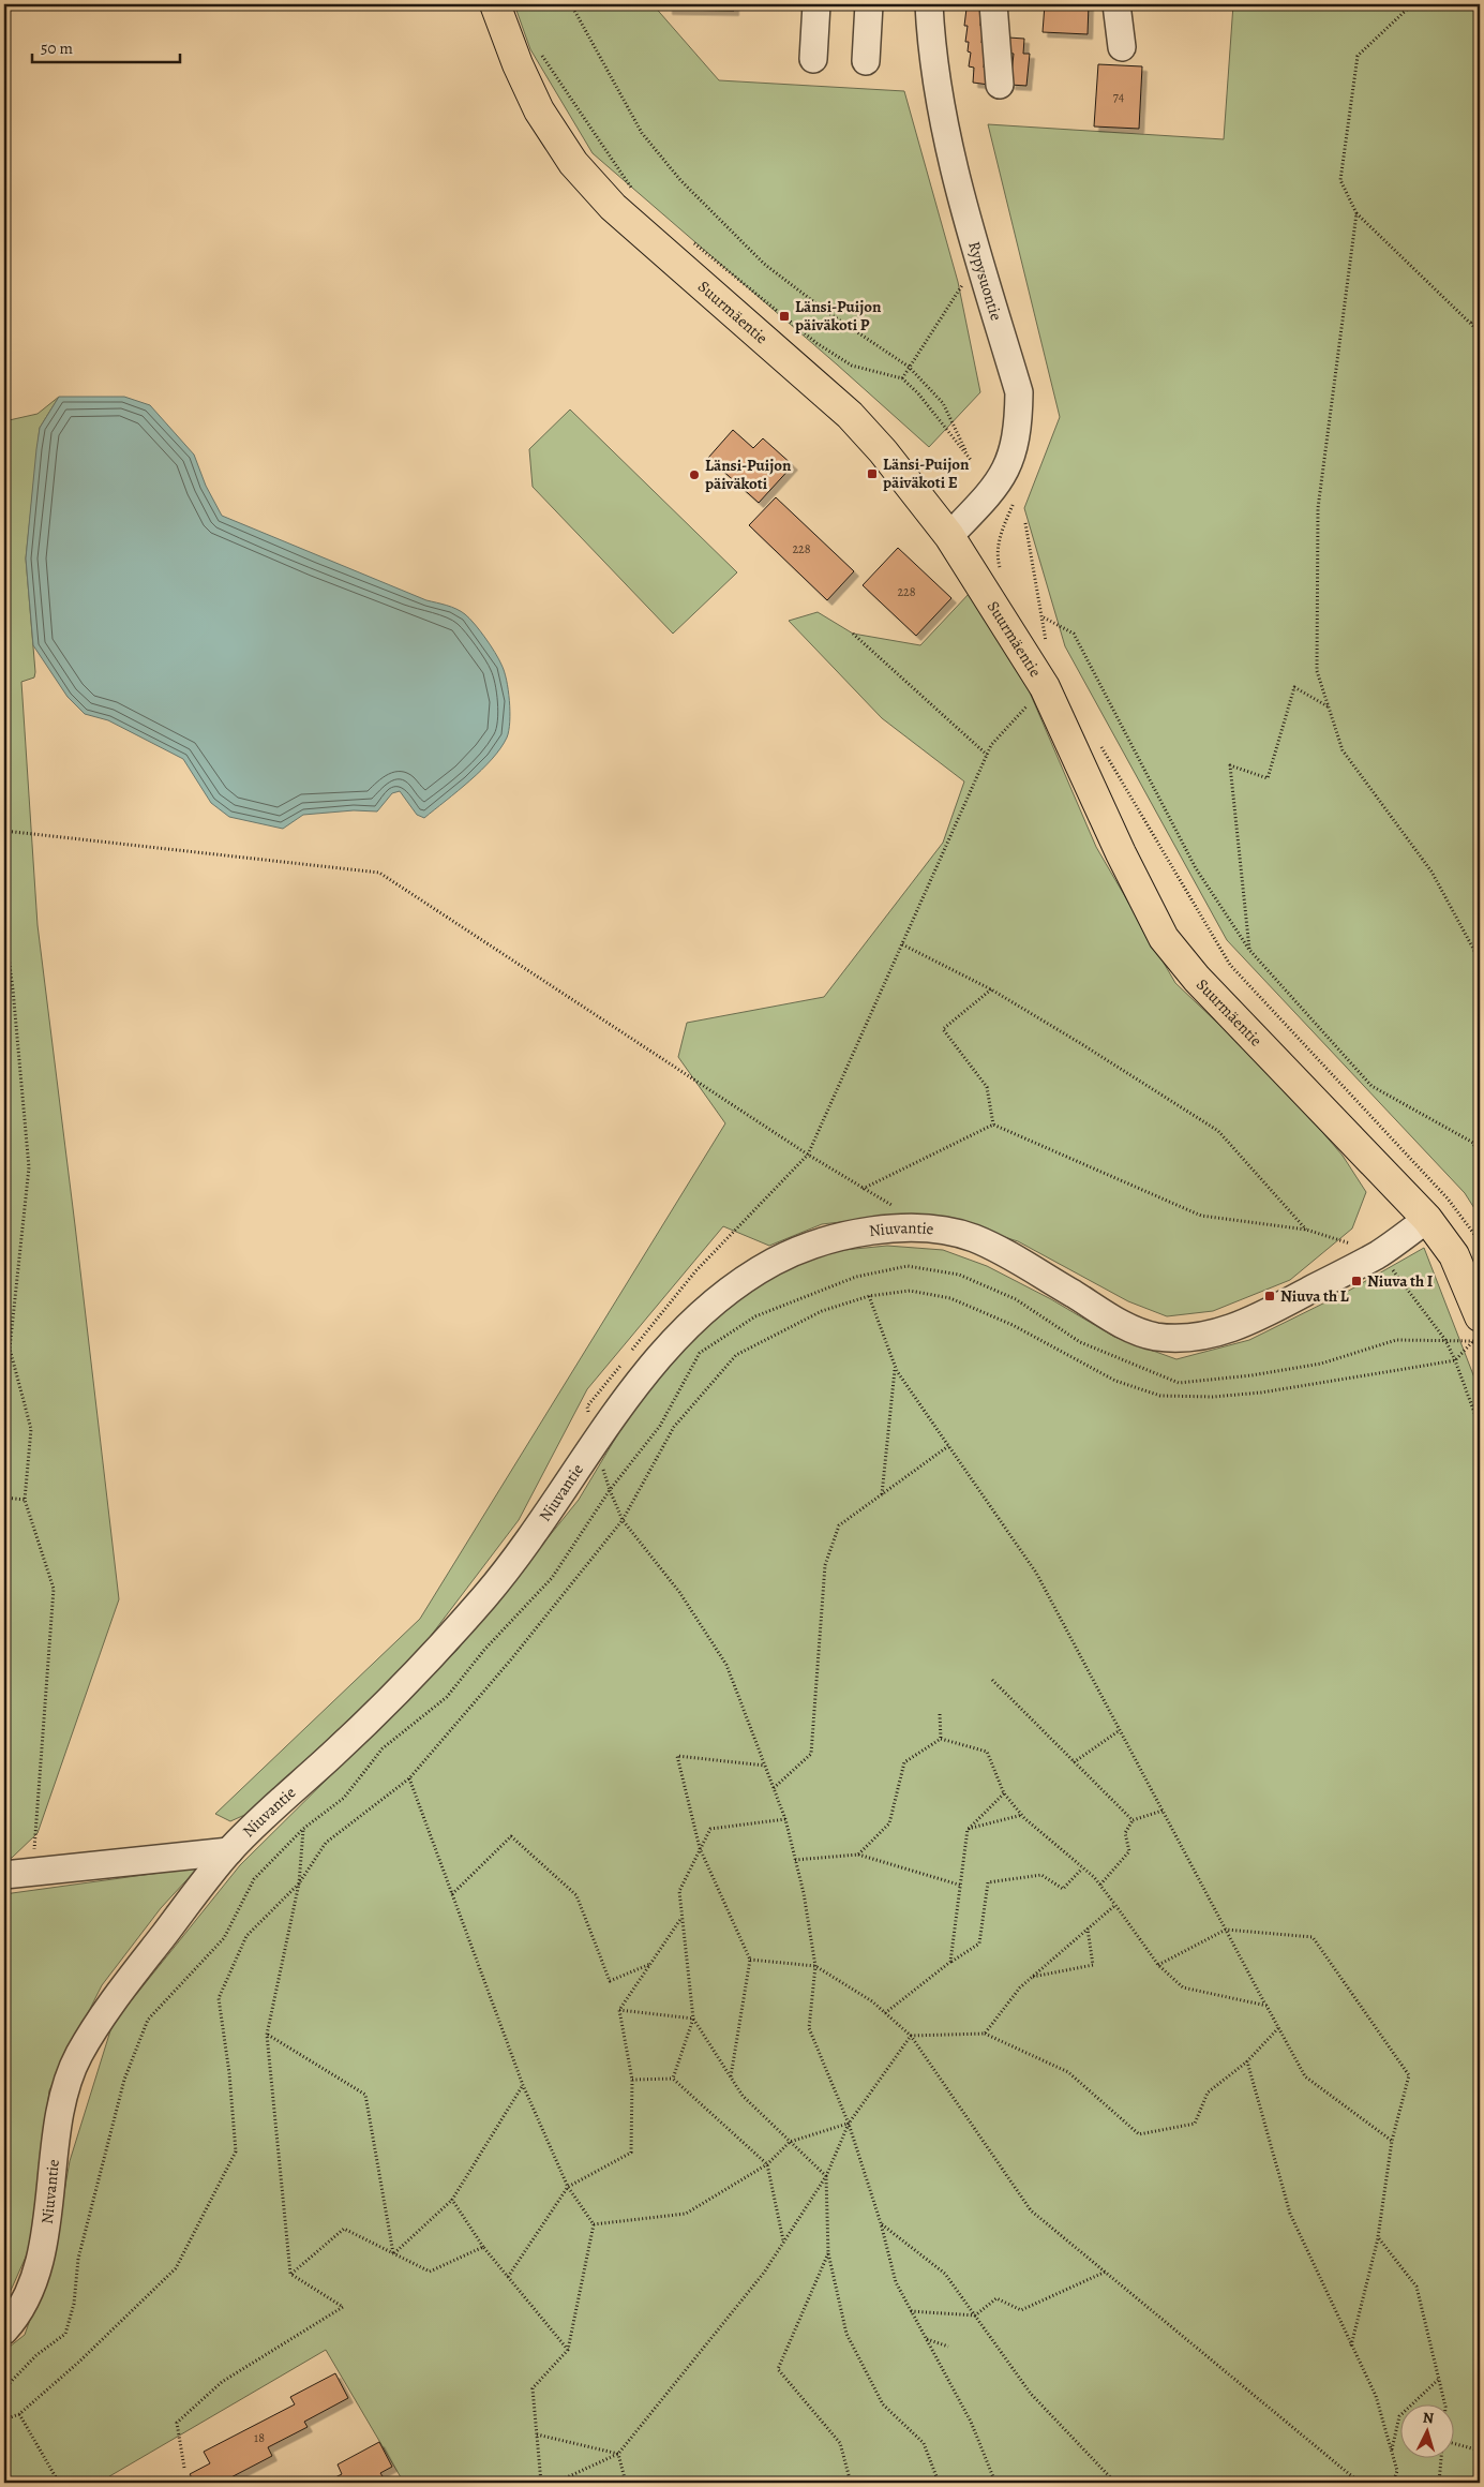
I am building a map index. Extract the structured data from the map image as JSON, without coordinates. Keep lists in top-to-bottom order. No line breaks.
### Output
{"streets":{"main road":["Suurmäentie"],"street":["Rypysuontie","Niuvantie"]},"crossings":[["Rypysuontie","Suurmäentie"],["Suurmäentie","Niuvantie"]],"places":{"transit":["Länsi-Puijon päiväkoti P","Länsi-Puijon päiväkoti E","Niuva th I","Niuva th L"],"other":["Länsi-Puijon päiväkoti"]},"house_numbers":["74","228","228","18"],"scale_bar":"50 m","north":"top"}
